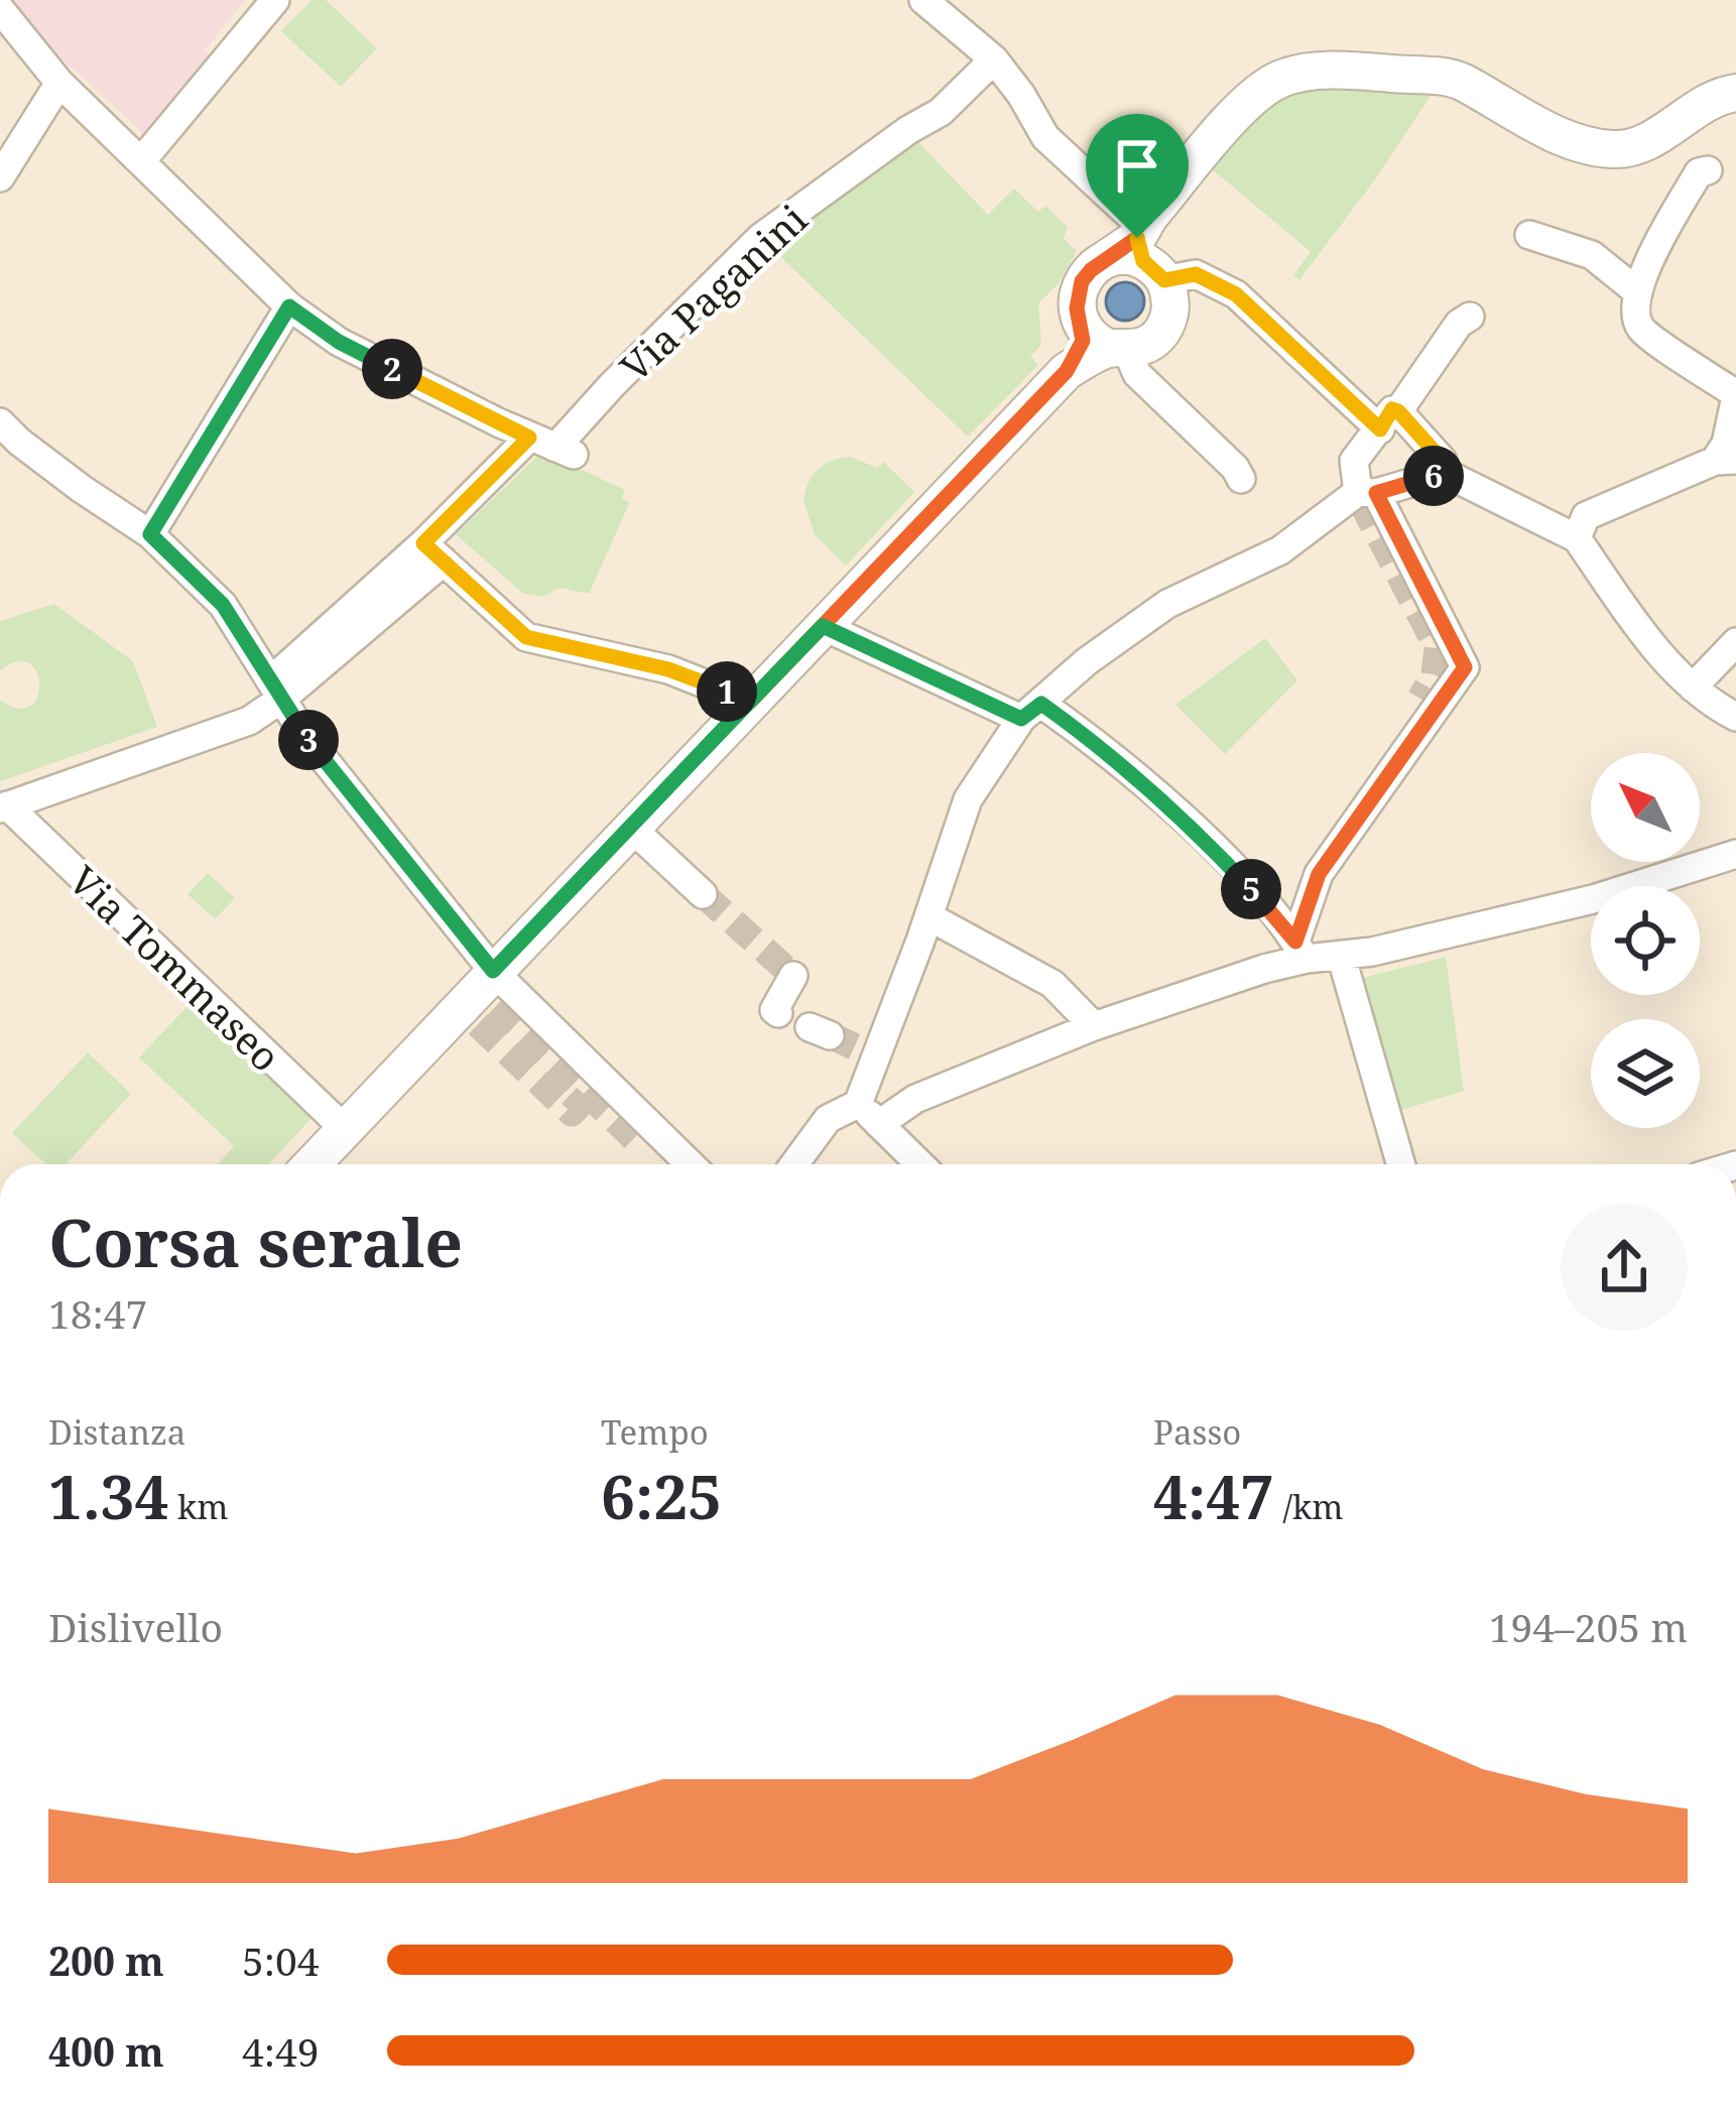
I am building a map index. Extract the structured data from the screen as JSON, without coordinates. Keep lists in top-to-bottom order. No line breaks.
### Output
{"streets":{"street":["Via Paganini","Via Tommaseo"]},"crossings":[["Via Paganini","Via Tommaseo"]],"north":"top left","page":{"pins":["2","6","1","3","5"],"heading":["Corsa serale","18:47"],"stats":[["Distanza","1.34 km"],["Tempo","6:25"],["Passo","4:47 /km"]],"chart":["Dislivello","194–205 m"],"list":[{"name":"200 m","note":"5:04"},{"name":"400 m","note":"4:49"}]}}
